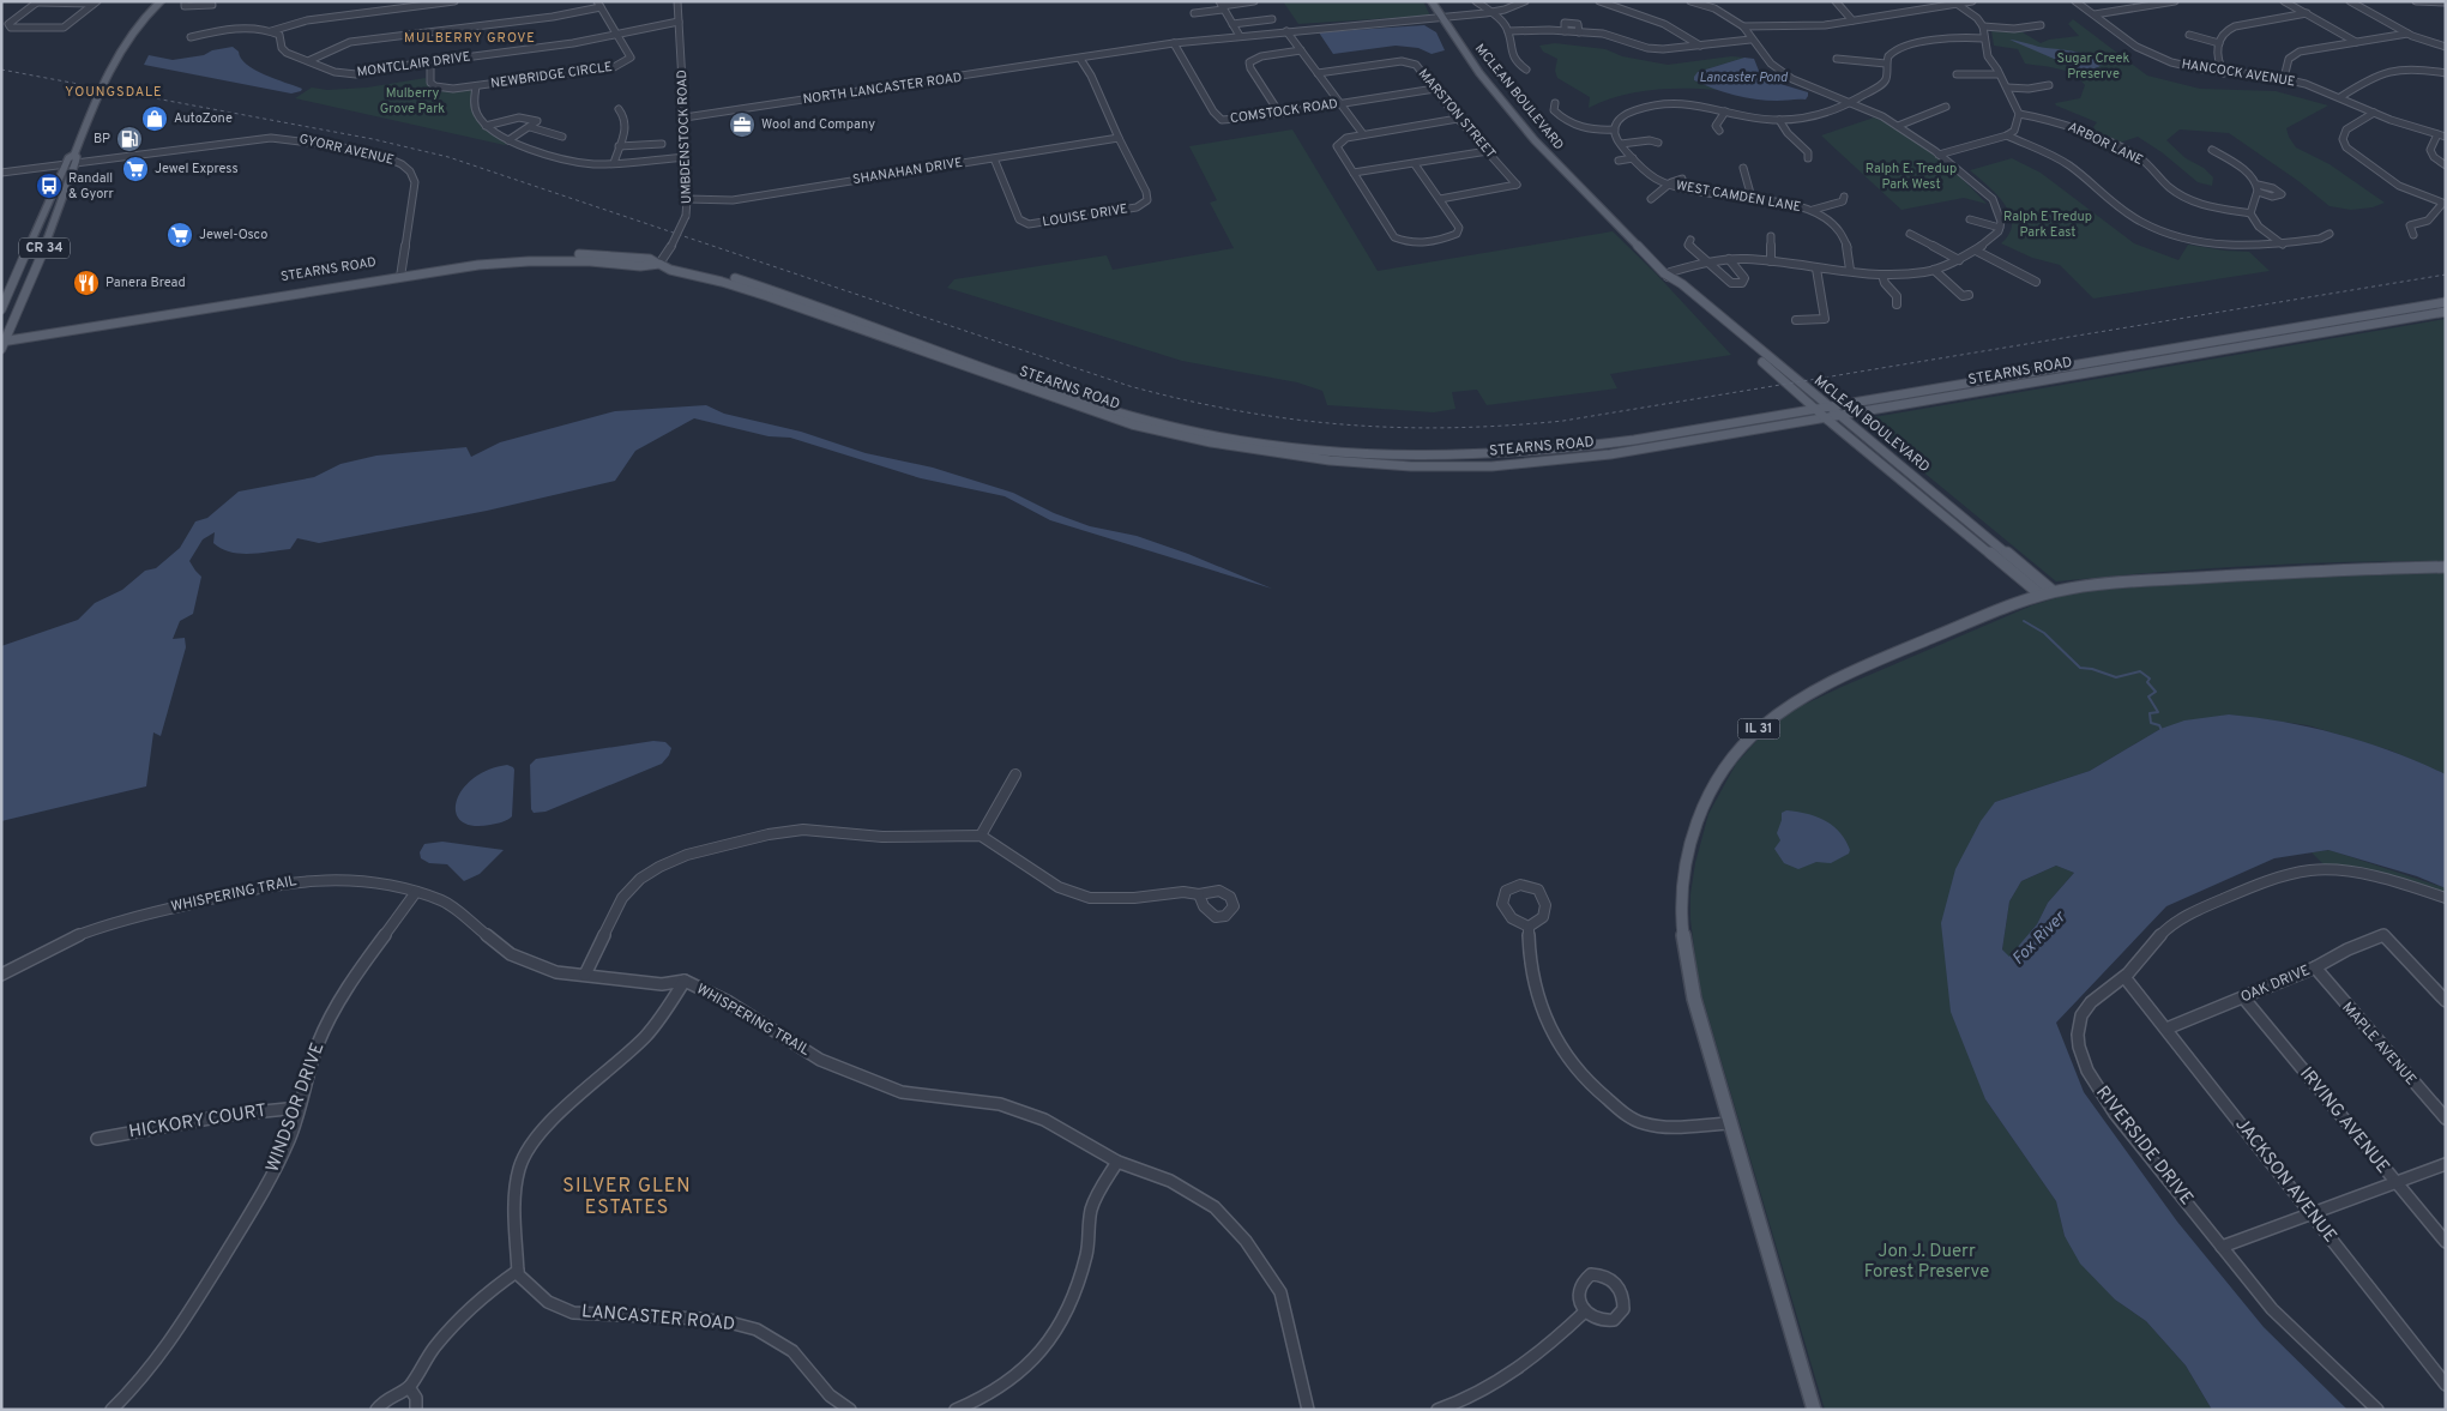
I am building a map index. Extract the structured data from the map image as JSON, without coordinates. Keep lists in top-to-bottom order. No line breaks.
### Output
{"streets":{"main road":["MCLEAN BOULEVARD","CR 34","STEARNS ROAD","IL 31"],"street":["MONTCLAIR DRIVE","HANCOCK AVENUE","NEWBRIDGE CIRCLE","NORTH LANCASTER ROAD","COMSTOCK ROAD","MARSTON STREET","UMBDENSTOCK ROAD","ARBOR LANE","GYORR AVENUE","SHANAHAN DRIVE","WEST CAMDEN LANE","LOUISE DRIVE","WHISPERING TRAIL","OAK DRIVE","MAPLE AVENUE","WINDSOR DRIVE","IRVING AVENUE","HICKORY COURT","RIVERSIDE DRIVE","JACKSON AVENUE","LANCASTER ROAD"]},"crossings":[["MONTCLAIR DRIVE","NEWBRIDGE CIRCLE"],["MONTCLAIR DRIVE","UMBDENSTOCK ROAD"],["NORTH LANCASTER ROAD","MCLEAN BOULEVARD"],["NORTH LANCASTER ROAD","COMSTOCK ROAD"],["NORTH LANCASTER ROAD","UMBDENSTOCK ROAD"],["MCLEAN BOULEVARD","STEARNS ROAD"],["MCLEAN BOULEVARD","IL 31"],["COMSTOCK ROAD","MARSTON STREET"],["UMBDENSTOCK ROAD","SHANAHAN DRIVE"],["UMBDENSTOCK ROAD","STEARNS ROAD"],["GYORR AVENUE","CR 34"],["GYORR AVENUE","STEARNS ROAD"],["SHANAHAN DRIVE","LOUISE DRIVE"],["CR 34","STEARNS ROAD"],["WHISPERING TRAIL","WINDSOR DRIVE"],["OAK DRIVE","MAPLE AVENUE"],["OAK DRIVE","IRVING AVENUE"],["OAK DRIVE","JACKSON AVENUE"],["WINDSOR DRIVE","HICKORY COURT"],["RIVERSIDE DRIVE","JACKSON AVENUE"]],"districts":["MULBERRY GROVE","YOUNGSDALE","SILVER GLEN ESTATES"],"water":["Lancaster Pond","Fox River"],"parks":["Sugar Creek Preserve","Mulberry Grove Park","Ralph E. Tredup Park West","Ralph E Tredup Park East","Jon J. Duerr Forest Preserve"],"places":{"shop":["AutoZone"],"office":["Wool and Company"],"fuel station":["BP"],"supermarket":["Jewel Express","Jewel-Osco"],"bus stop":["Randall & Gyorr"],"restaurant":["Panera Bread"]}}
